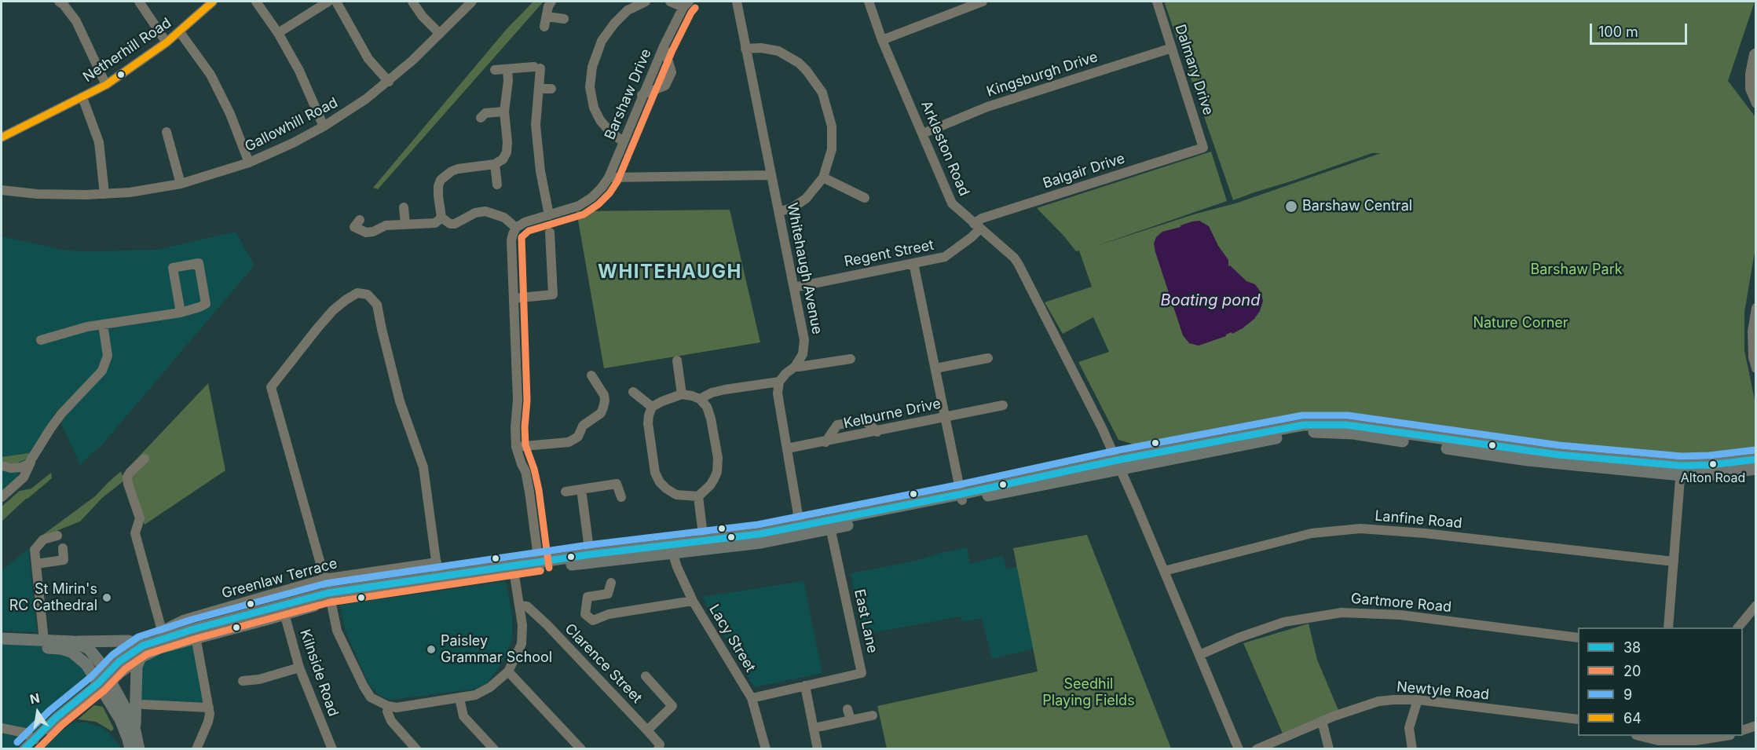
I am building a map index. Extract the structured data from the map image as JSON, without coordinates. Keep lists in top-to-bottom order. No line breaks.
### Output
{"streets":{"street":["Netherhill Road","Dalmary Drive","Kingsburgh Drive","Barshaw Drive","Gallowhill Road","Arkleston Road","Balgair Drive","Regent Street","Whitehaugh Avenue","Kelburne Drive","Lanfine Road","Greenlaw Terrace","Gartmore Road","East Lane","Lacy Street","Clarence Street","Kilnside Road","Newtyle Road"]},"crossings":[["Dalmary Drive","Kingsburgh Drive"],["Dalmary Drive","Balgair Drive"],["Kingsburgh Drive","Arkleston Road"],["Arkleston Road","Balgair Drive"],["Arkleston Road","Regent Street"],["Arkleston Road","Lanfine Road"],["Arkleston Road","Gartmore Road"],["Balgair Drive","Regent Street"],["Regent Street","Whitehaugh Avenue"],["East Lane","Lacy Street"]],"districts":["WHITEHAUGH"],"water":["Boating pond"],"parks":["Barshaw Park","Nature Corner","Seedhil Playing Fields"],"places":["Barshaw Central","Alton Road","St Mirin's RC Cathedral","Paisley Grammar School"],"lines":["transit line 64","transit line 20","transit line 9","transit line 38"],"legend":["38","20","9","64"],"scale_bar":"100 m","north":"top"}
